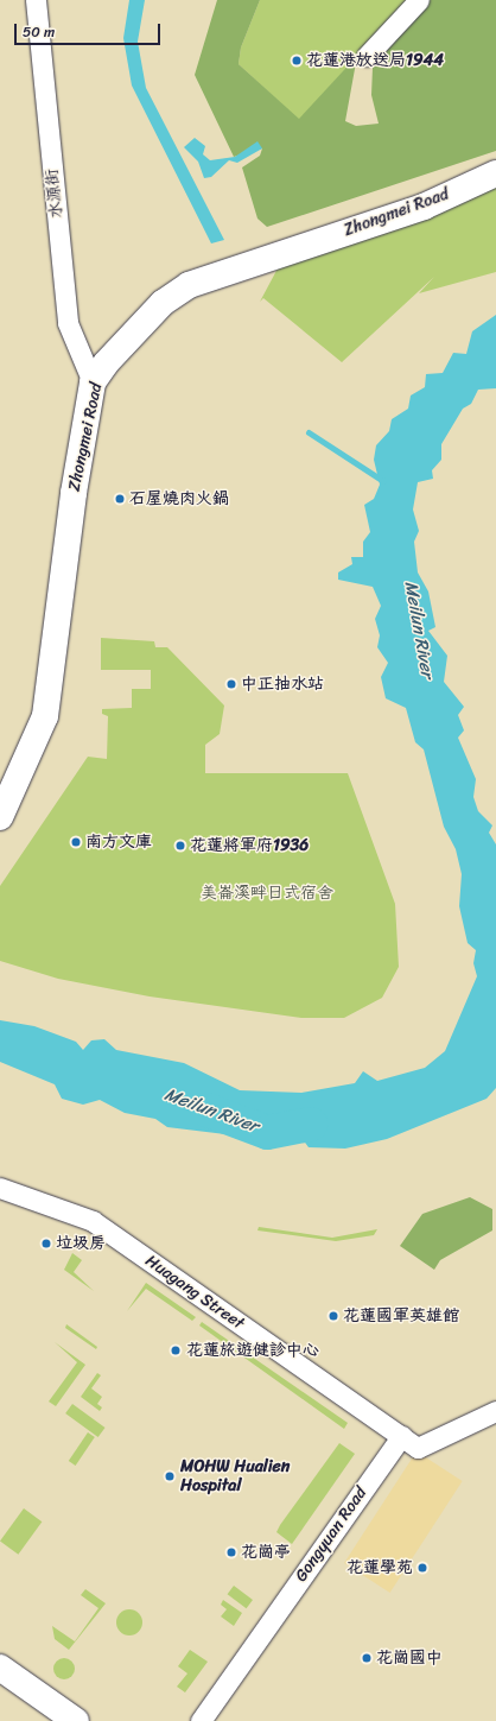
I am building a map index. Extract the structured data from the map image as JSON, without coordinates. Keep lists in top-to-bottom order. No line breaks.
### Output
{"streets":{"main road":["Zhongmei Road"],"street":["水源街","Huagang Street","Gongyuan Road"]},"crossings":[["水源街","Zhongmei Road"],["Huagang Street","Gongyuan Road"]],"water":["Meilun River"],"parks":["美崙溪畔日式宿舍"],"places":["花蓮港放送局1944","石屋燒肉火鍋","中正抽水站","南方文庫","花蓮將軍府1936","垃圾房","花蓮國軍英雄館","花蓮旅遊健診中心","MOHW Hualien Hospital","花崗亭","花蓮學苑","花崗國中"],"scale_bar":"50 m"}
